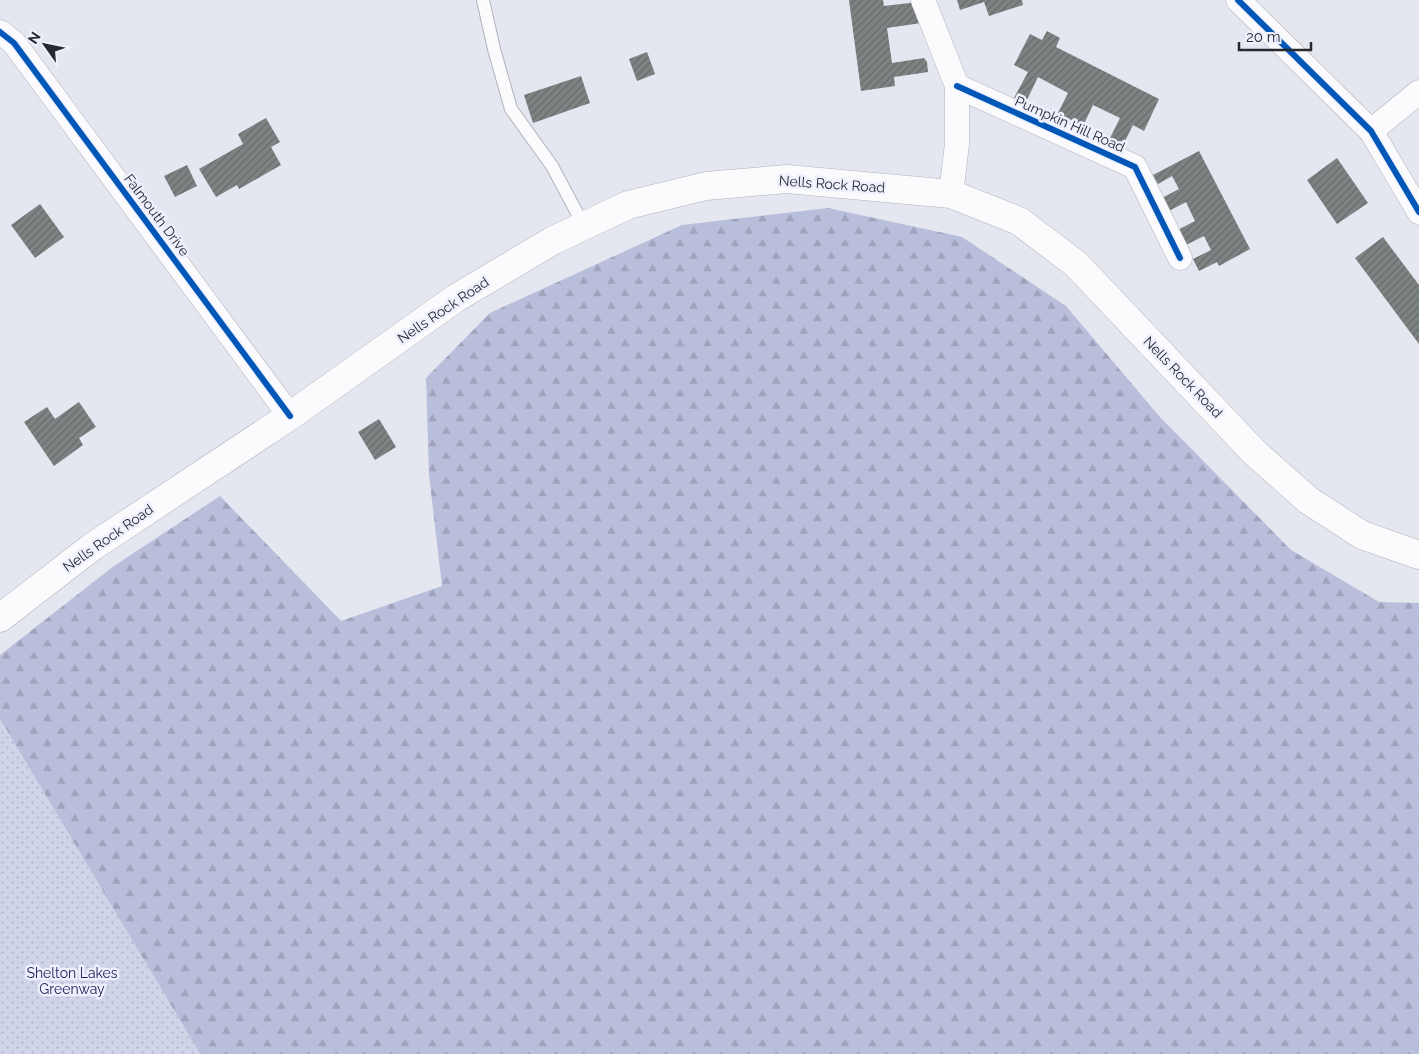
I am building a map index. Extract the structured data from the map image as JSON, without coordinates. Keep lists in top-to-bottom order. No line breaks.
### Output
{"streets":{"main road":["Nells Rock Road"],"street":["Pumpkin Hill Road","Falmouth Drive"]},"crossings":[["Nells Rock Road","Falmouth Drive"]],"parks":["Shelton Lakes Greenway"],"scale_bar":"20 m","north":"top left"}
